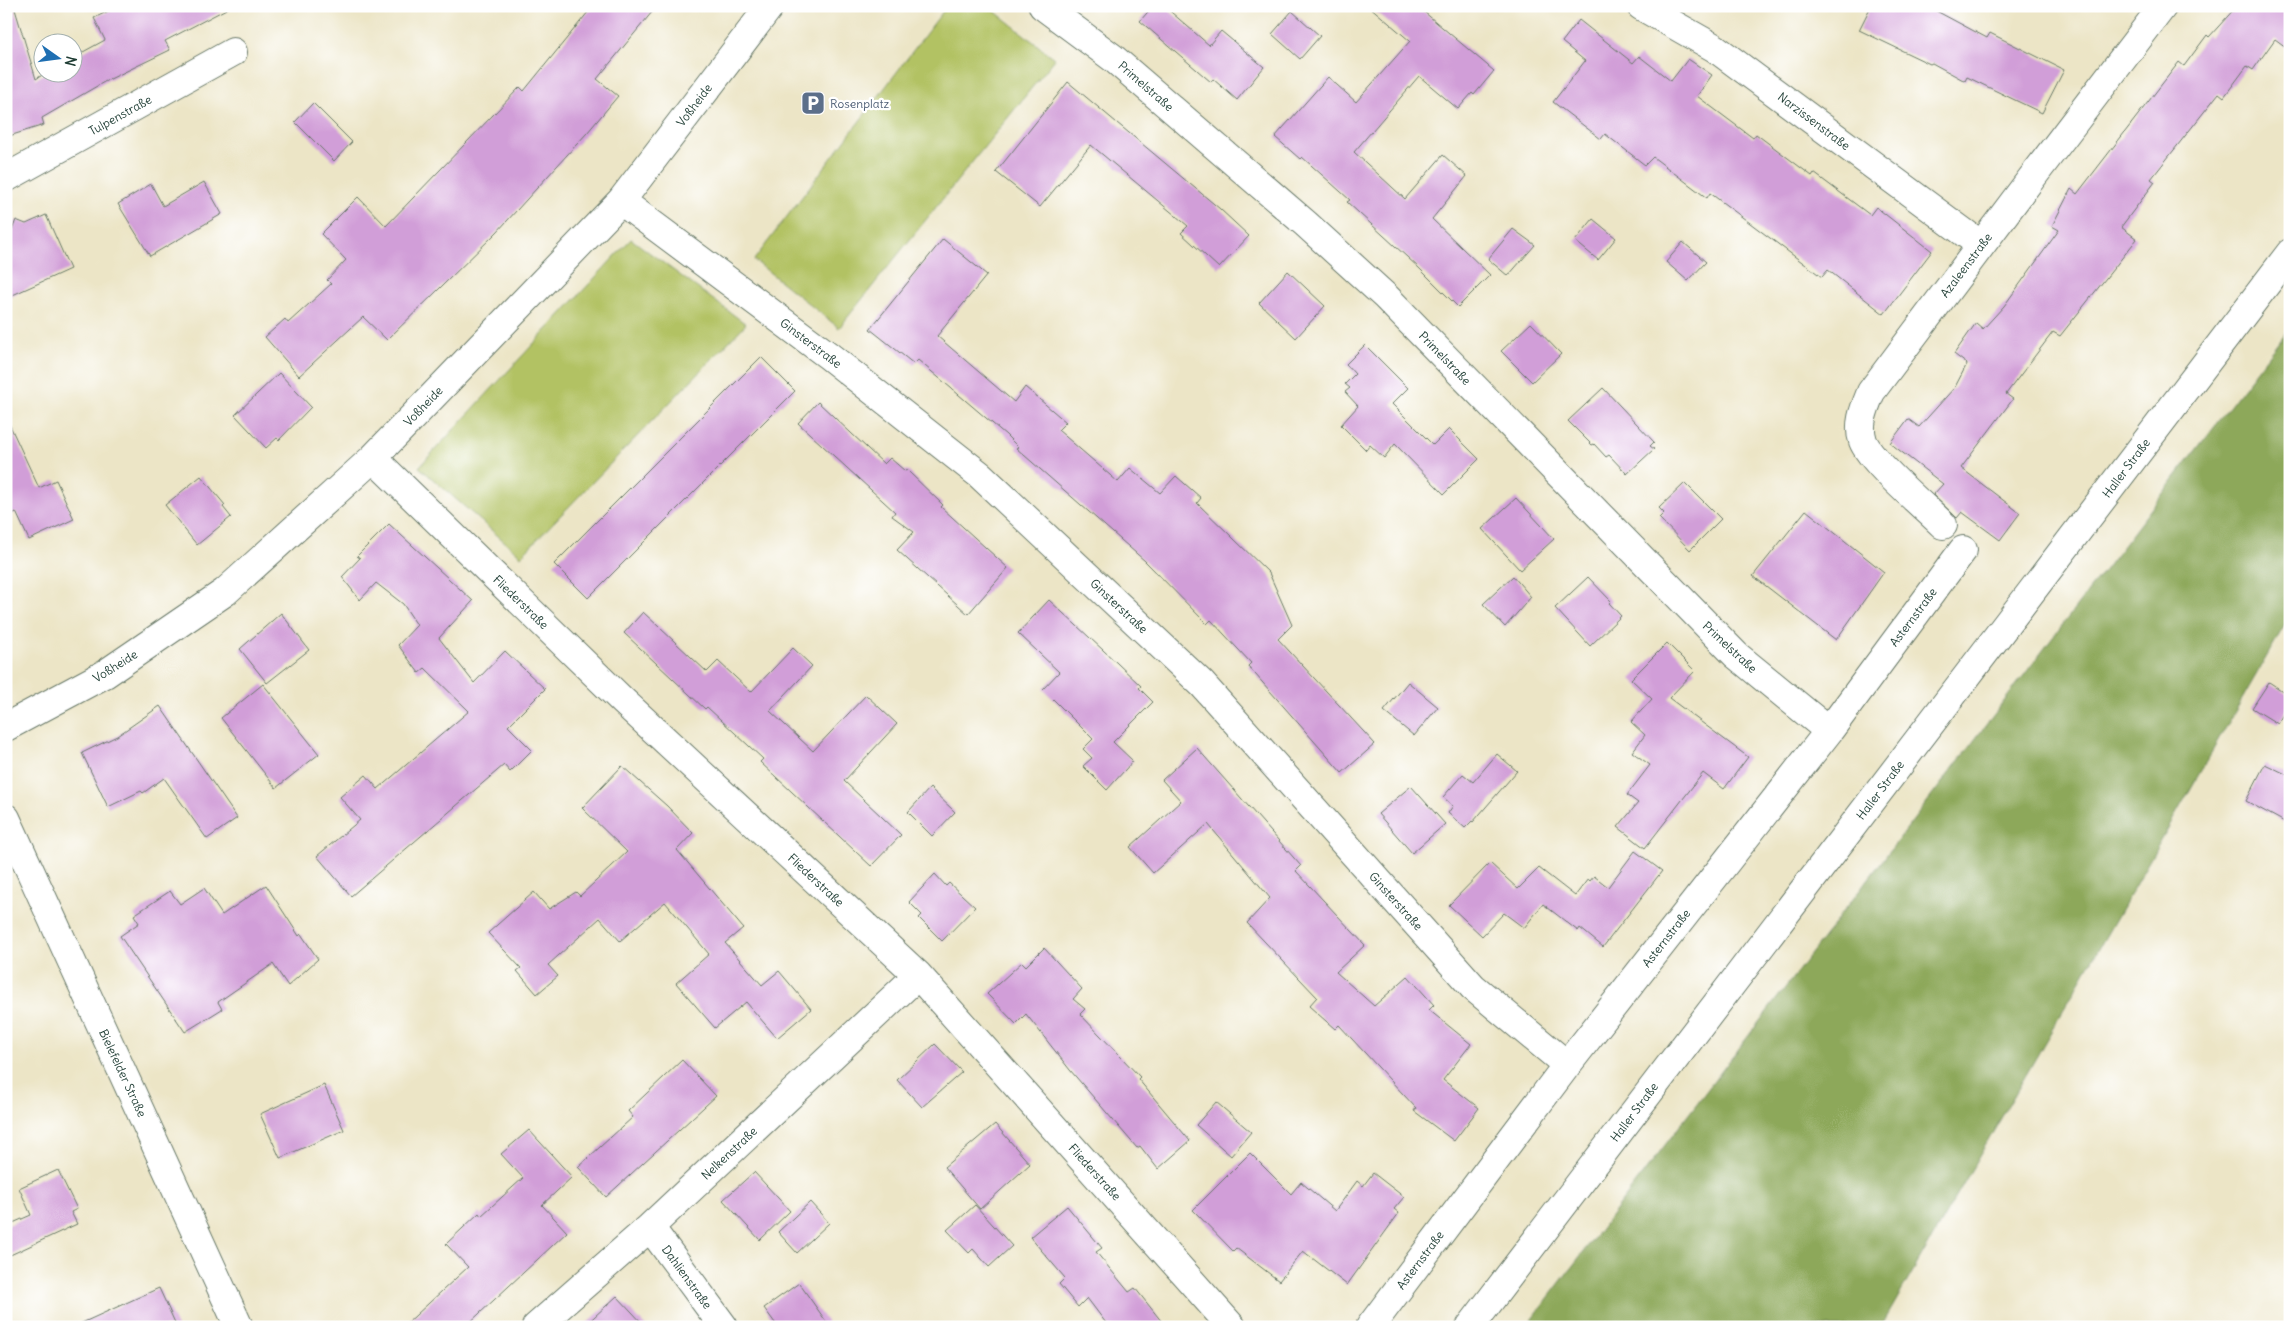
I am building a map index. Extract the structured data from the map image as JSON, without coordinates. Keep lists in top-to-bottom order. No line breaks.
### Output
{"streets":{"street":["Primelstraße","Voßheide","Tulpenstraße","Narzissenstraße","Azaleenstraße","Ginsterstraße","Haller Straße","Fliederstraße","Asternstraße","Bielefelder Straße","Nelkenstraße","Dahlienstraße"]},"crossings":[["Primelstraße","Asternstraße"],["Voßheide","Ginsterstraße"],["Voßheide","Fliederstraße"],["Narzissenstraße","Azaleenstraße"],["Ginsterstraße","Asternstraße"],["Fliederstraße","Nelkenstraße"],["Nelkenstraße","Dahlienstraße"]],"places":{"parking":["Rosenplatz"]},"north":"right"}
